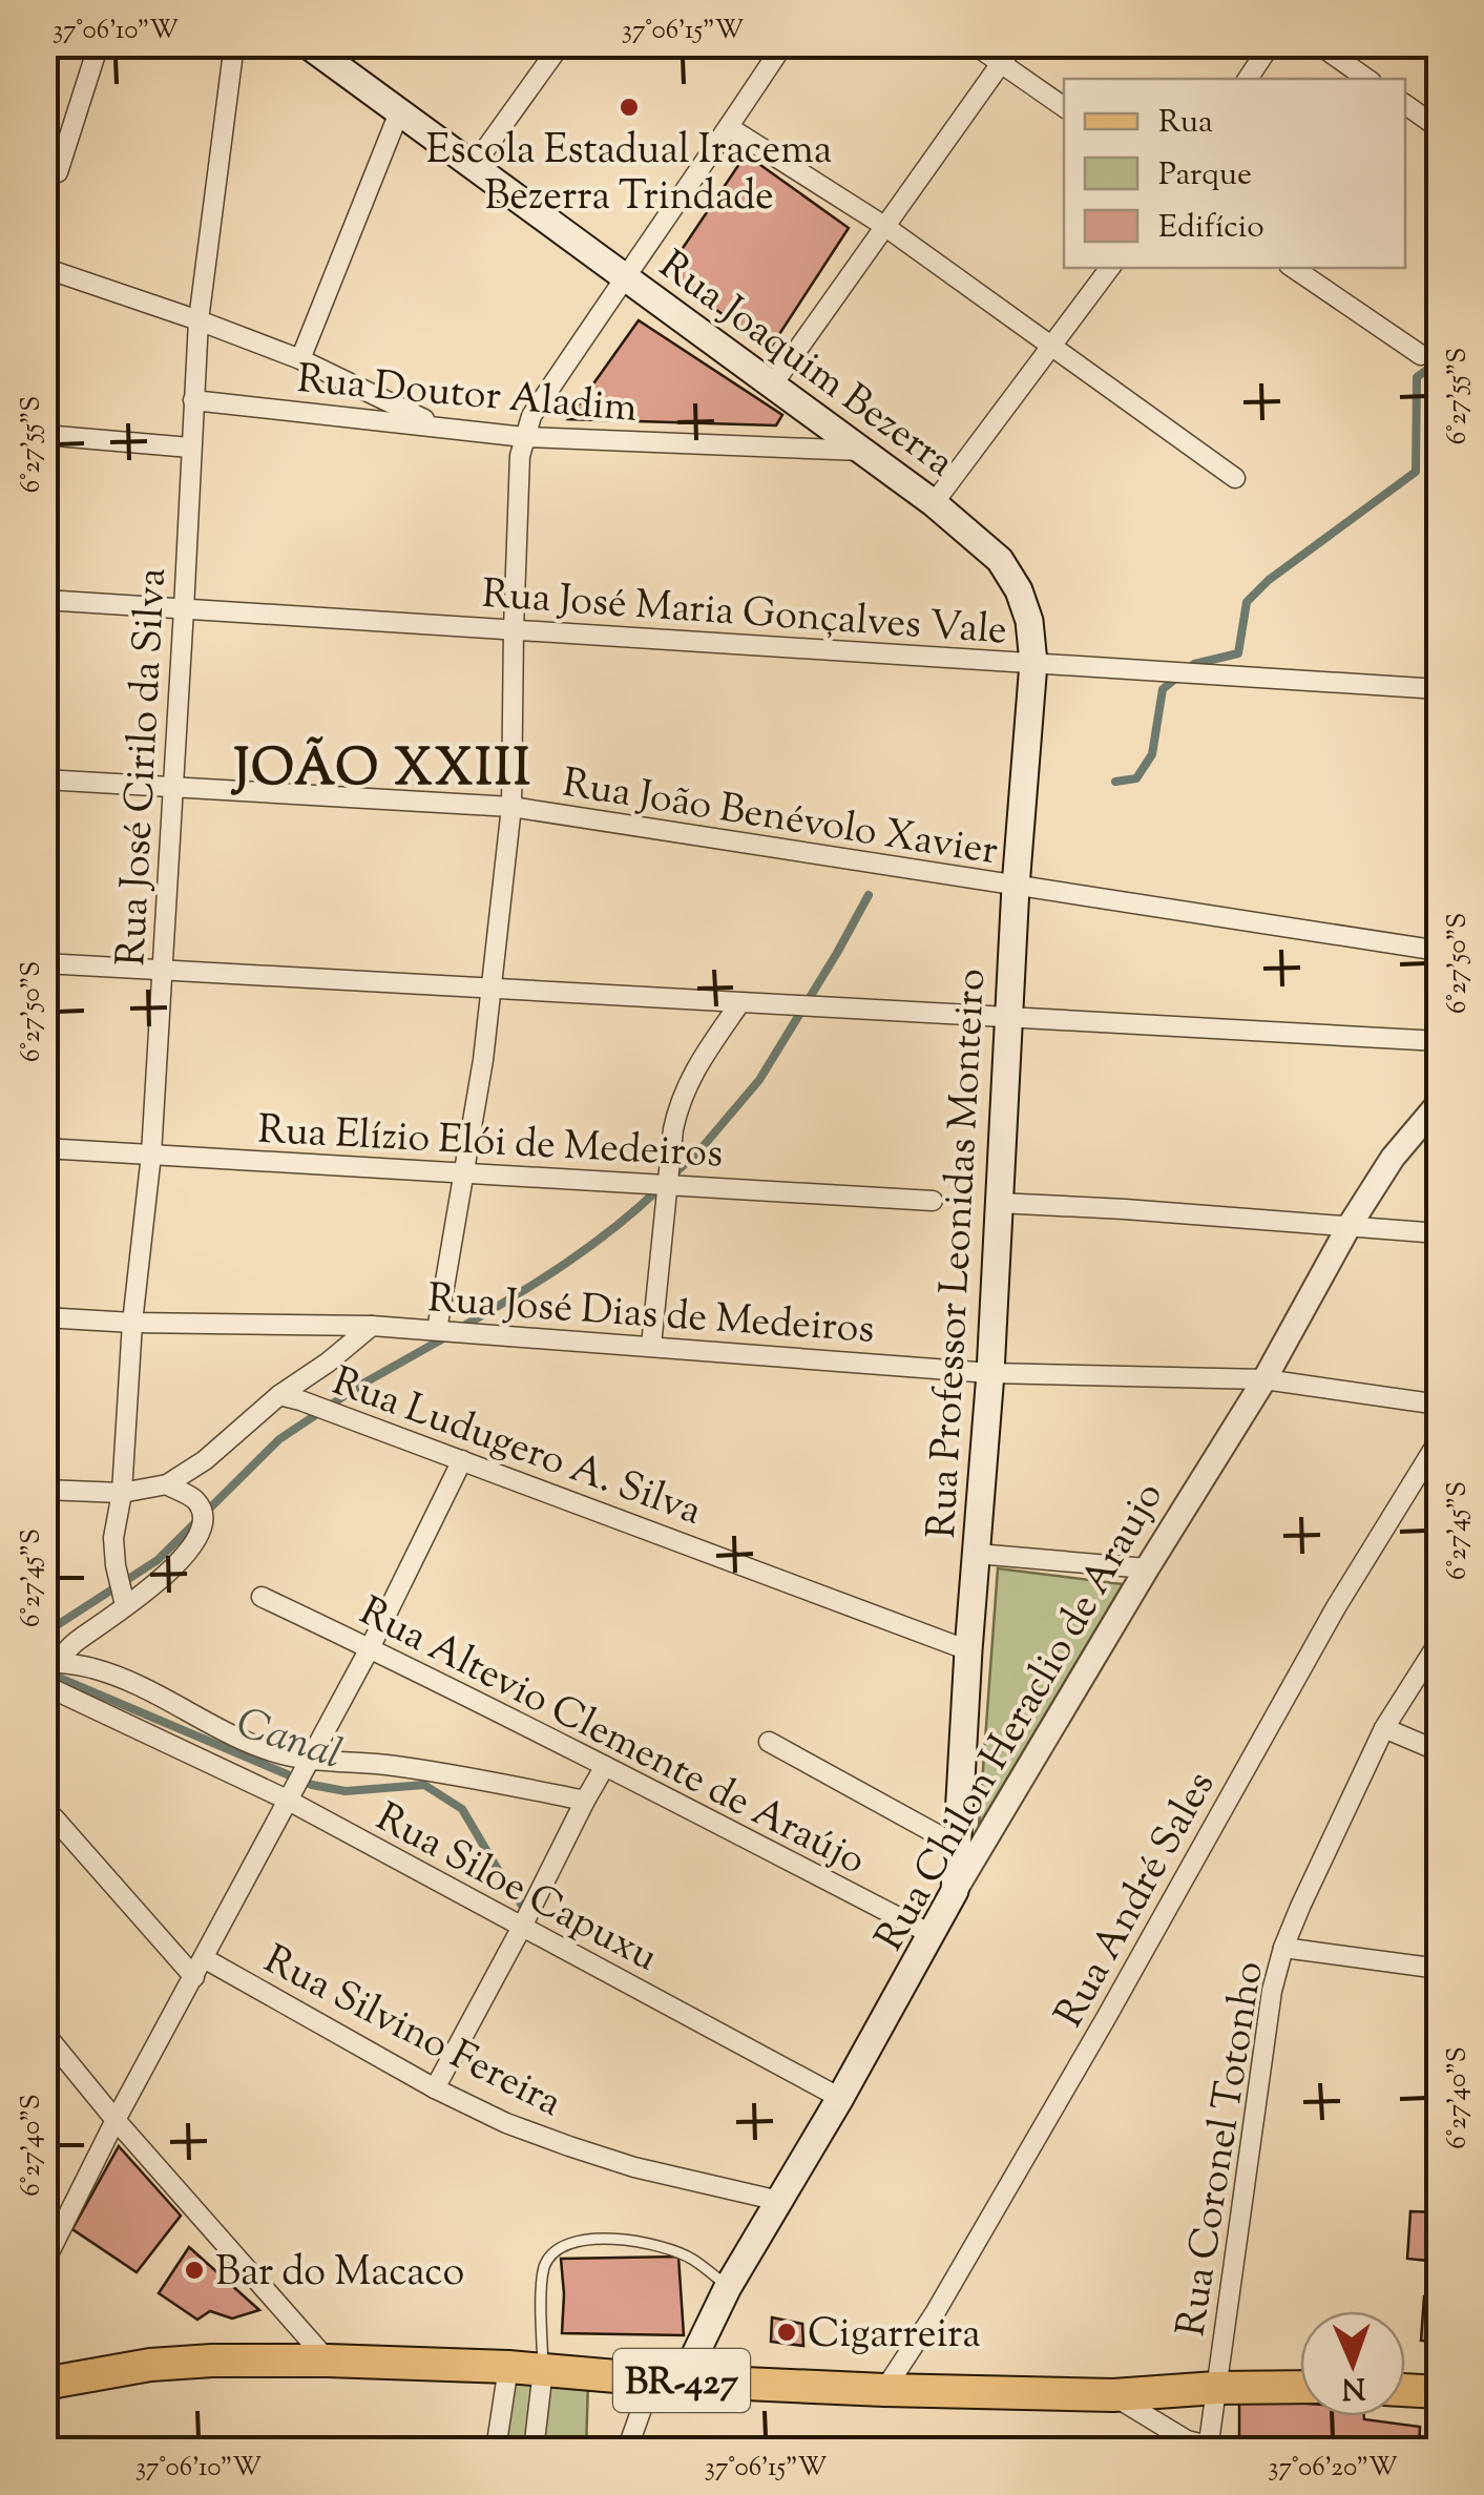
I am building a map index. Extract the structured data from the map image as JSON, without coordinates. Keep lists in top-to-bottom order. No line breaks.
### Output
{"streets":{"main road":["Rua Joaquim Bezerra","Rua Professor Leonidas Monteiro","Rua Chilon Heraclio de Araujo","BR-427"],"street":["Rua Doutor Aladim","Rua José Maria Gonçalves Vale","Rua José Cirilo da Silva","Rua João Benévolo Xavier","Rua Elízio Elói de Medeiros","Rua José Dias de Medeiros","Rua Ludugero A. Silva","Rua Altevio Clemente de Araújo","Rua Siloe Capuxu","Rua André Sales","Rua Silvino Fereira","Rua Coronel Totonho"]},"crossings":[["Rua Joaquim Bezerra","Rua Doutor Aladim"],["Rua Joaquim Bezerra","Rua Professor Leonidas Monteiro"],["Rua Doutor Aladim","Rua José Cirilo da Silva"],["Rua José Maria Gonçalves Vale","Rua José Cirilo da Silva"],["Rua José Maria Gonçalves Vale","Rua Professor Leonidas Monteiro"],["Rua José Cirilo da Silva","Rua João Benévolo Xavier"],["Rua José Cirilo da Silva","Rua Elízio Elói de Medeiros"],["Rua José Cirilo da Silva","Rua José Dias de Medeiros"],["Rua João Benévolo Xavier","Rua Professor Leonidas Monteiro"],["Rua Professor Leonidas Monteiro","Rua José Dias de Medeiros"],["Rua Professor Leonidas Monteiro","Rua Ludugero A. Silva"],["Rua Professor Leonidas Monteiro","Rua Chilon Heraclio de Araujo"],["Rua José Dias de Medeiros","Rua Chilon Heraclio de Araujo"],["Rua Chilon Heraclio de Araujo","Rua Altevio Clemente de Araújo"],["Rua Chilon Heraclio de Araujo","Rua Siloe Capuxu"],["Rua Chilon Heraclio de Araujo","Rua Silvino Fereira"],["Rua Chilon Heraclio de Araujo","BR-427"],["Rua André Sales","BR-427"],["Rua Coronel Totonho","BR-427"]],"districts":["JOÃO XXIII"],"water":["Canal"],"places":["Escola Estadual Iracema Bezerra Trindade","Bar do Macaco","Cigarreira"],"legend":["Rua","Parque","Edifício"],"north":"bottom","coordinates":["37°06'10\"W","37°06'15\"W","6°27'55\"S","6°27'50\"S","6°27'45\"S","6°27'40\"S","37°06'20\"W"]}
